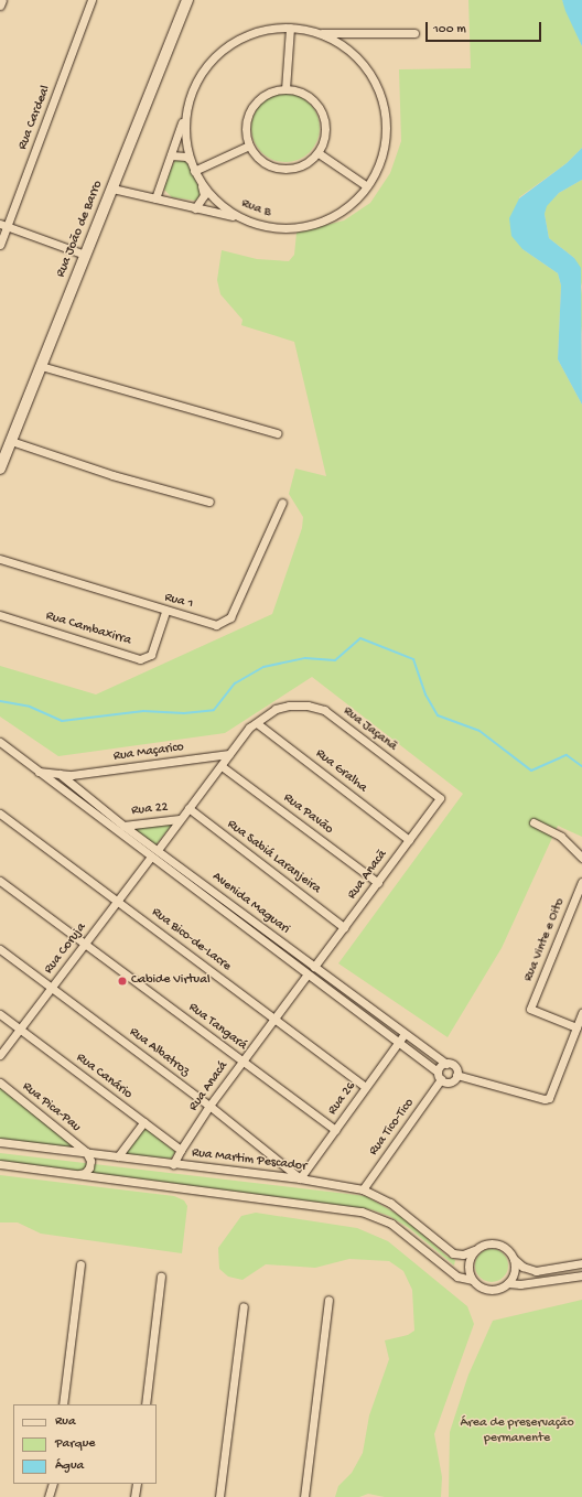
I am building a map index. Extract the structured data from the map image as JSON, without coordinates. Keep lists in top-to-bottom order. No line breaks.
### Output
{"streets":{"street":["Rua Cardeal","Rua B","Rua João de Barro","Rua 1","Rua Cambaxirra","Rua Jaçanã","Rua Maçarico","Rua Gralha","Rua 22","Rua Pavão","Rua Sabiá Laranjeira","Rua Anacã","Avenida Maguari","Rua Bico-de-Lacre","Rua Vinte e Oito","Rua Coruja","Rua Tangará","Rua Albatroz","Rua Canário","Rua Anacá","Rua 26","Rua Pica-Pau","Rua Tico-Tico","Rua Martim Pescador"]},"crossings":[["Rua 1","Rua Cambaxirra"],["Rua Jaçanã","Rua Gralha"],["Rua Jaçanã","Rua Anacã"],["Rua Maçarico","Avenida Maguari"],["Rua Gralha","Rua Anacã"],["Rua 22","Avenida Maguari"],["Rua Pavão","Rua Anacã"],["Rua Sabiá Laranjeira","Rua Anacã"],["Rua Anacã","Avenida Maguari"],["Avenida Maguari","Rua Coruja"],["Avenida Maguari","Rua Anacá"],["Avenida Maguari","Rua 26"],["Avenida Maguari","Rua Tico-Tico"],["Rua Bico-de-Lacre","Rua Coruja"],["Rua Bico-de-Lacre","Rua Anacá"],["Rua Bico-de-Lacre","Rua 26"],["Rua Coruja","Rua Tangará"],["Rua Coruja","Rua Albatroz"],["Rua Coruja","Rua Canário"],["Rua Tangará","Rua Anacá"],["Rua Tangará","Rua 26"],["Rua Albatroz","Rua Anacá"],["Rua Albatroz","Rua 26"],["Rua Albatroz","Rua Martim Pescador"],["Rua Canário","Rua Anacá"],["Rua 26","Rua Martim Pescador"],["Rua Pica-Pau","Rua Martim Pescador"],["Rua Tico-Tico","Rua Martim Pescador"]],"parks":["Área de preservação permanente"],"places":["Cabide Virtual"],"legend":["Rua","Parque","Água"],"scale_bar":"100 m"}
